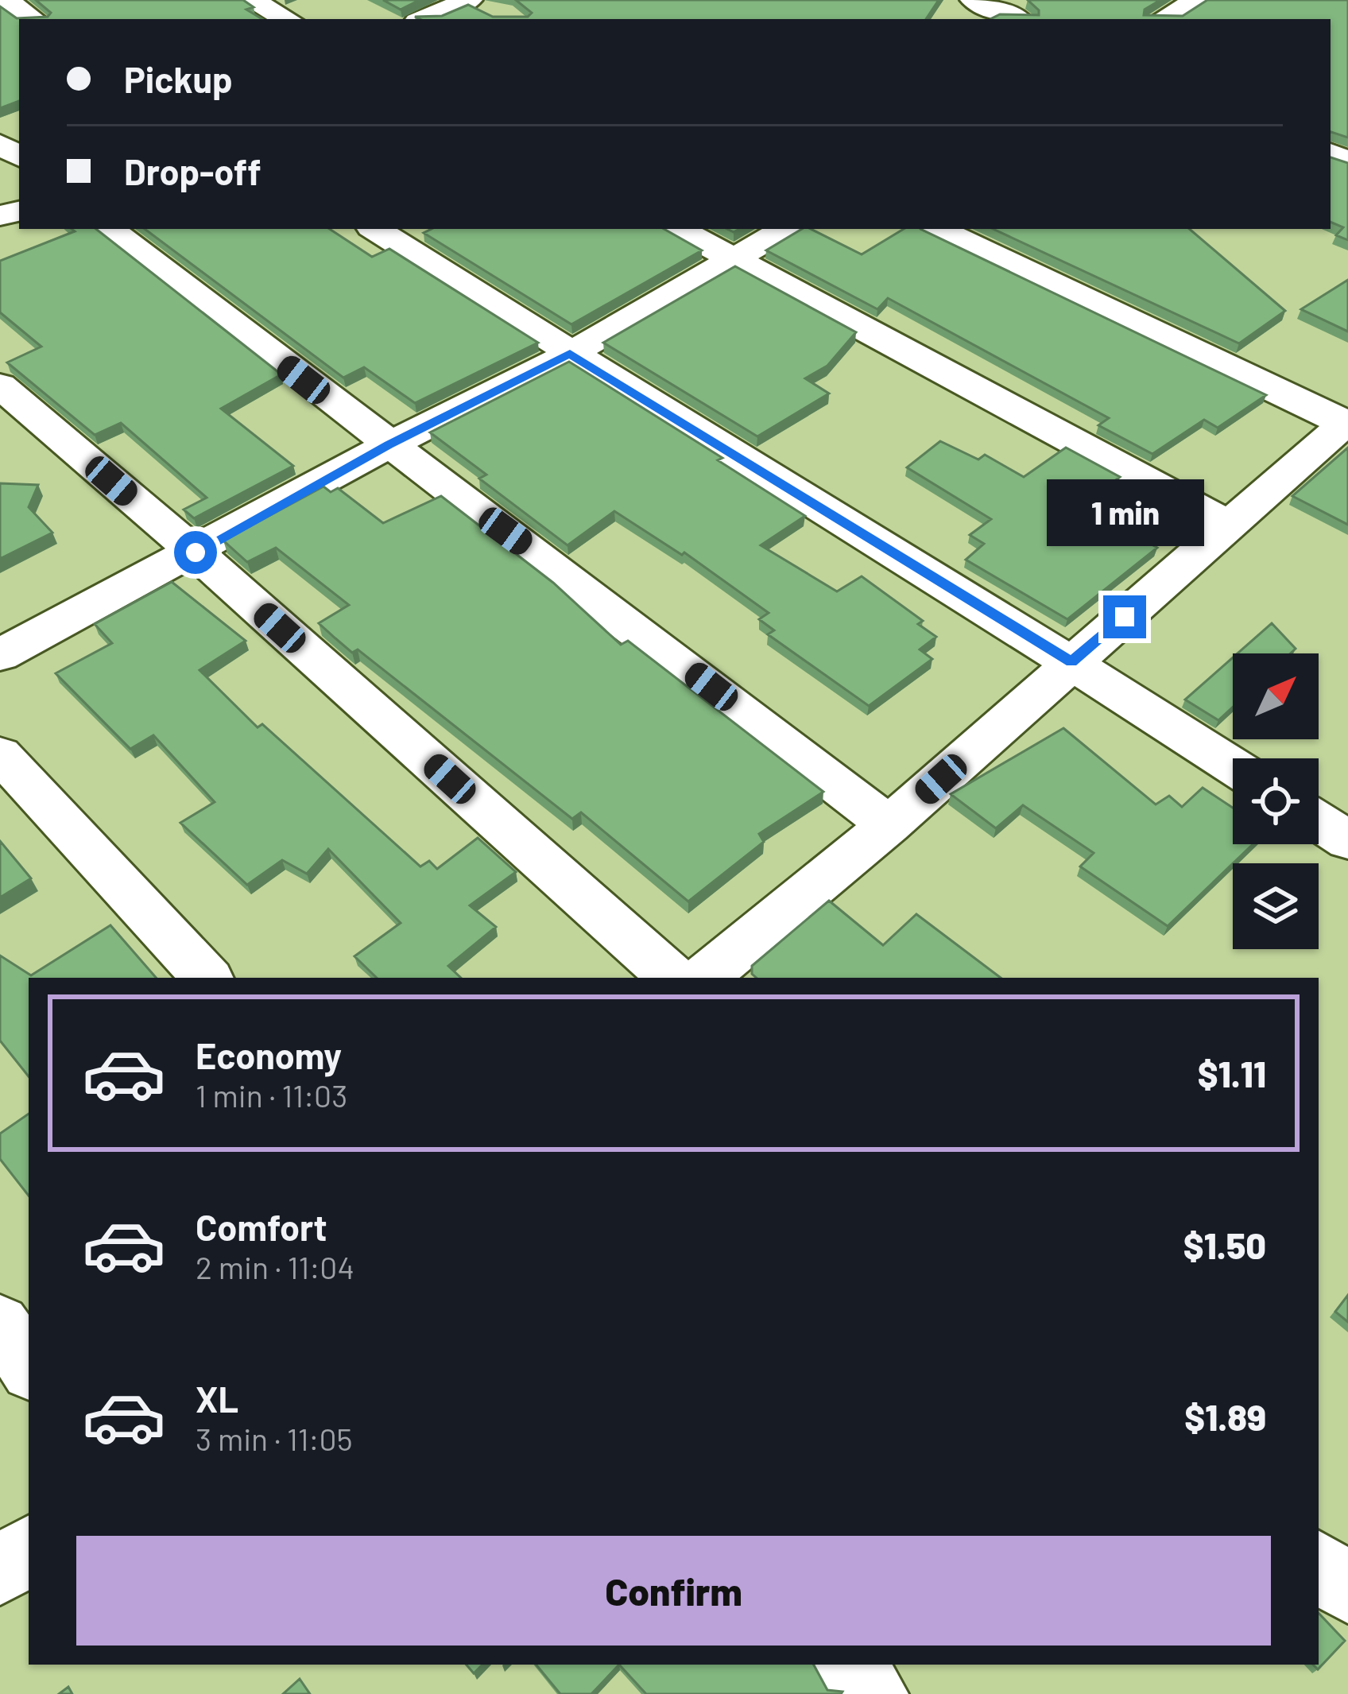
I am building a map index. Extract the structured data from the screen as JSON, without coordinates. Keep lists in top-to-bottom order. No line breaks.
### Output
{"north":"top right","page":{"banner":["Pickup","Drop-off"],"bubble":"1 min","list":[{"name":"Economy","note":"1 min · 11:03","value":"$1.11"},{"name":"Comfort","note":"2 min · 11:04","value":"$1.50"},{"name":"XL","note":"3 min · 11:05","value":"$1.89"}],"buttons":"Confirm"}}
